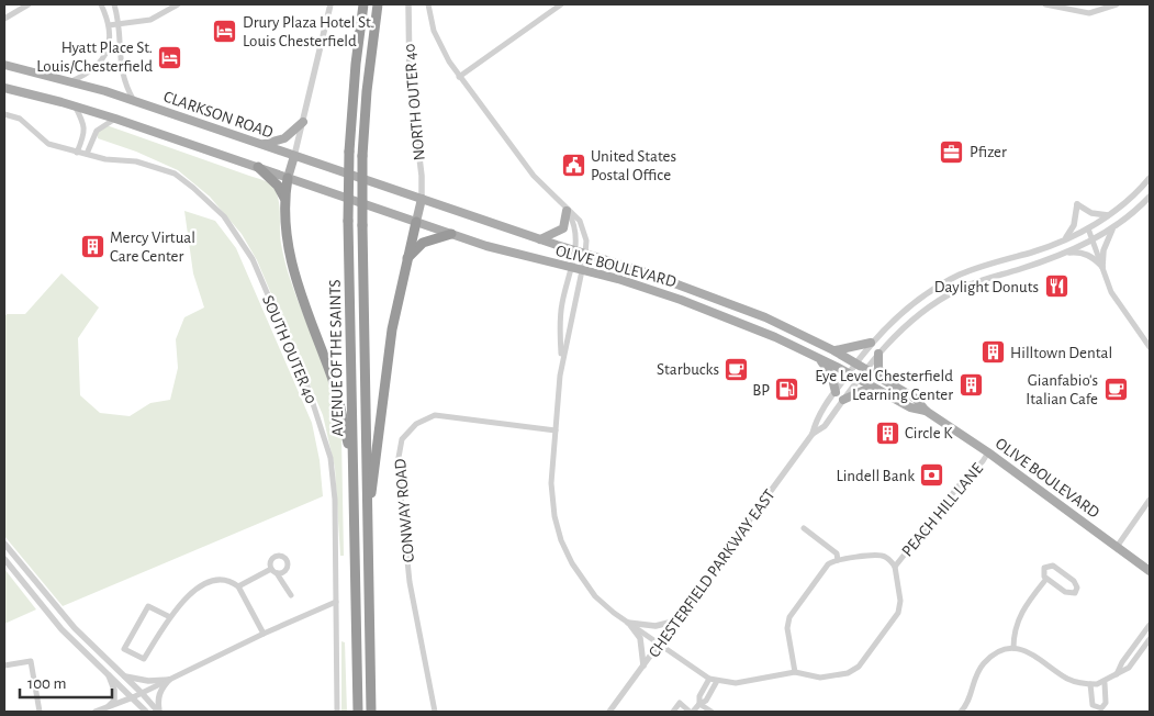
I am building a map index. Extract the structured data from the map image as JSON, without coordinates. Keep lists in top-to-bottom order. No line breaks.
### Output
{"streets":{"highway":["AVENUE OF THE SAINTS"],"main road":["CLARKSON ROAD","OLIVE BOULEVARD"],"street":["NORTH OUTER 40","SOUTH OUTER 40","PEACH HILL LANE","CONWAY ROAD","CHESTERFIELD PARKWAY EAST"]},"crossings":[["NORTH OUTER 40","CLARKSON ROAD"],["NORTH OUTER 40","OLIVE BOULEVARD"],["CLARKSON ROAD","OLIVE BOULEVARD"],["OLIVE BOULEVARD","PEACH HILL LANE"],["OLIVE BOULEVARD","CHESTERFIELD PARKWAY EAST"],["PEACH HILL LANE","CONWAY ROAD"],["PEACH HILL LANE","CHESTERFIELD PARKWAY EAST"]],"places":{"hotel":["Drury Plaza Hotel St. Louis Chesterfield","Hyatt Place St. Louis/Chesterfield"],"office":["Pfizer"],"public building":["United States Postal Office"],"building":["Mercy Virtual Care Center","Hilltown Dental","Eye Level Chesterfield Learning Center","Circle K"],"restaurant":["Daylight Donuts"],"cafe":["Starbucks","Gianfabio's Italian Cafe"],"fuel station":["BP"],"bank":["Lindell Bank"]},"scale_bar":"100 m"}
